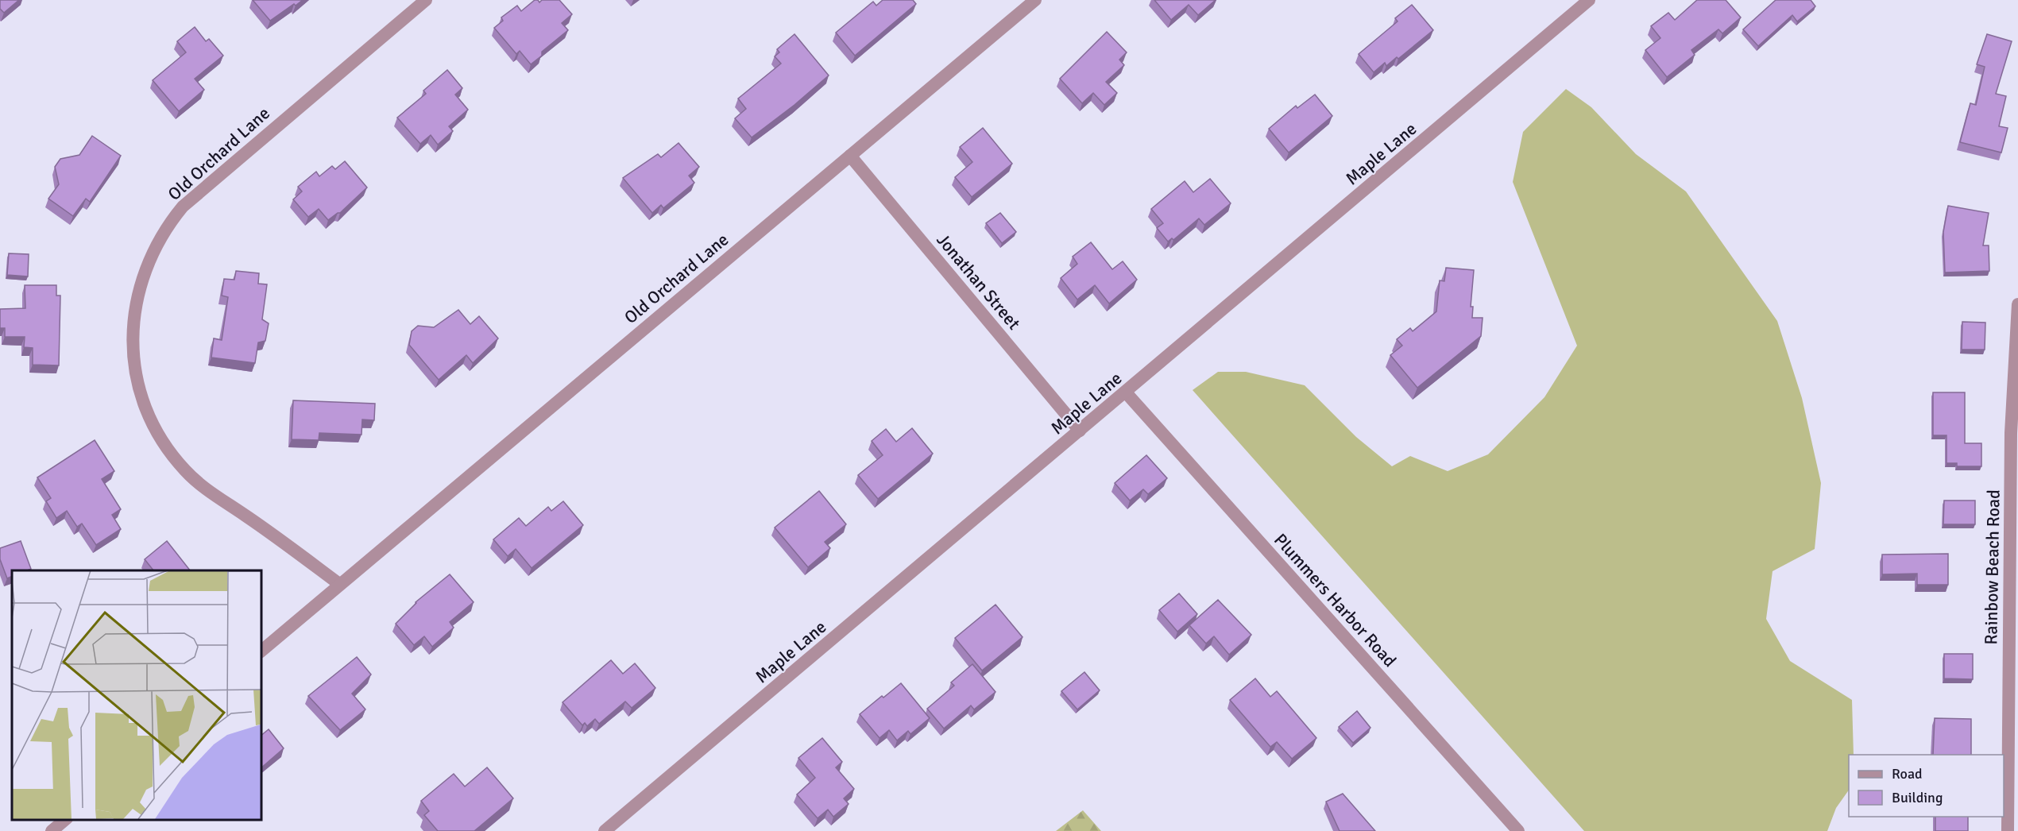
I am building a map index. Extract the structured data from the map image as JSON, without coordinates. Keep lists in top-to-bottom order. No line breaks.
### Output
{"streets":{"street":["Old Orchard Lane","Maple Lane","Jonathan Street","Rainbow Beach Road","Plummers Harbor Road"]},"crossings":[["Old Orchard Lane","Jonathan Street"],["Maple Lane","Jonathan Street"],["Maple Lane","Plummers Harbor Road"]],"legend":["Road","Building"]}
